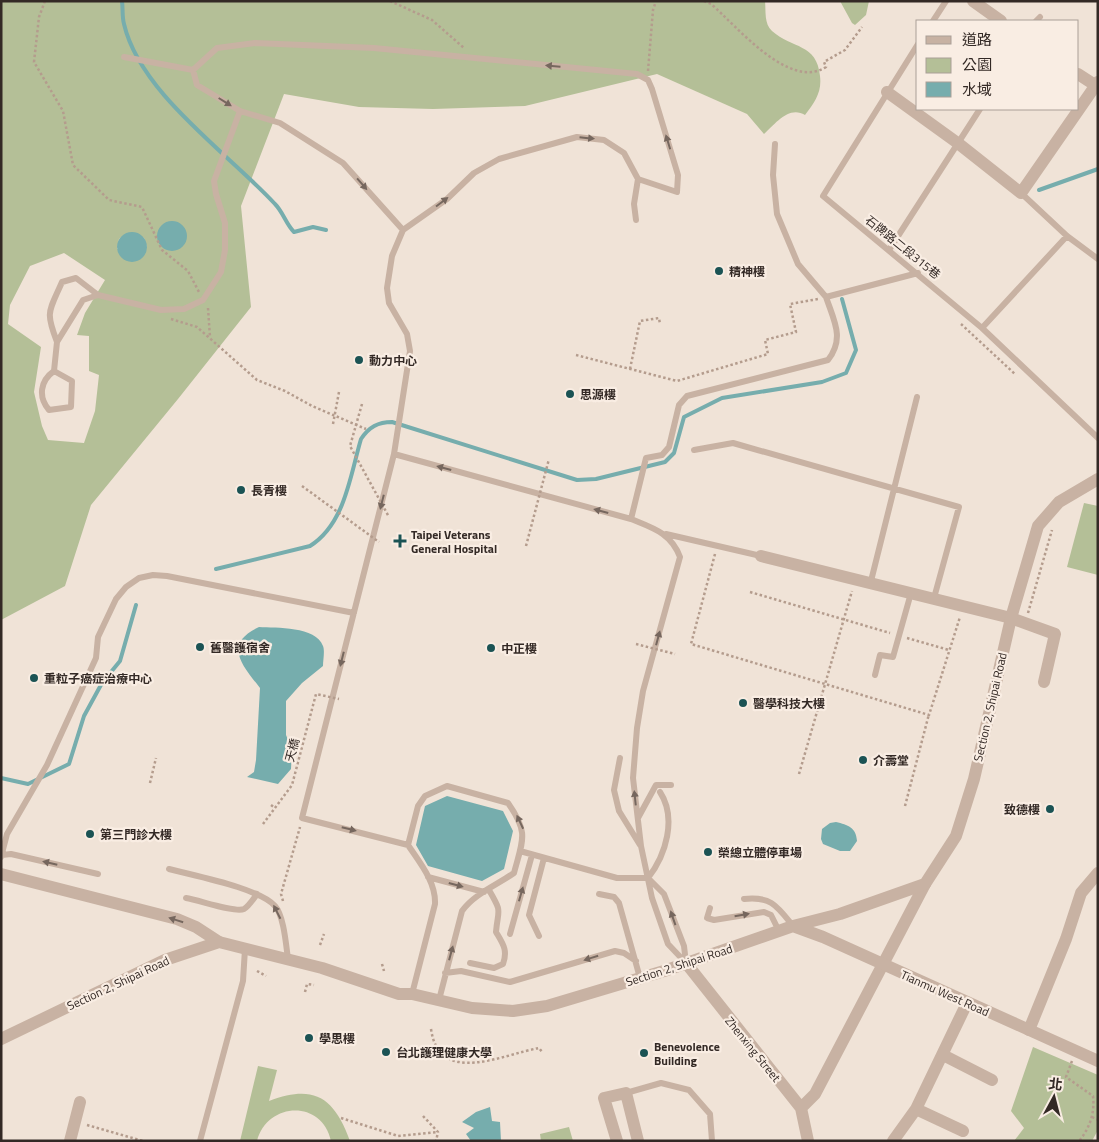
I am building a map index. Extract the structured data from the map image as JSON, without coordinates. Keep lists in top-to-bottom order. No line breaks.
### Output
{"streets":{"street":["Section 2, Shipai Road","Tianmu West Road","Zhenxing Street"],"lane":["石牌路二段315巷"],"path":["天橋"]},"crossings":[["Section 2, Shipai Road","Tianmu West Road"],["Section 2, Shipai Road","Zhenxing Street"]],"places":{"other":["精神樓","動力中心","思源樓","長青樓","舊醫護宿舍","中正樓","重粒子癌症治療中心","醫學科技大樓","介壽堂","致德樓","第三門診大樓","榮總立體停車場","學思樓","台北護理健康大學","Benevolence Building"],"health":["Taipei Veterans General Hospital"]},"legend":["道路","公園","水域"],"north":"top"}
